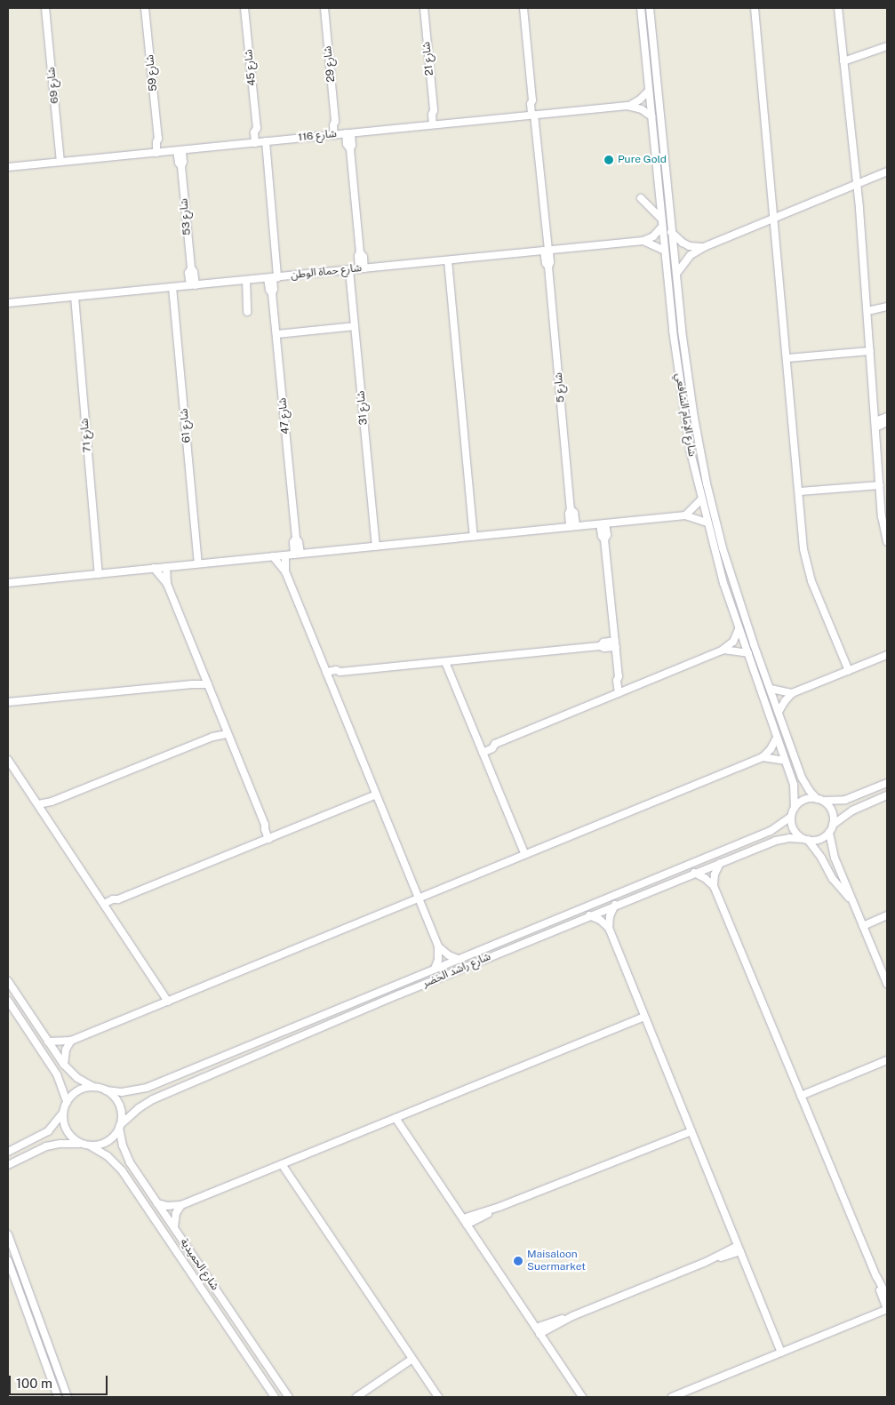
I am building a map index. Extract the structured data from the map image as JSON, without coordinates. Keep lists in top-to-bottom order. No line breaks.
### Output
{"streets":{"street":["شارع 21","شارع 29","شارع 45","شارع 59","شارع 69","شارع 116","شارع 53","شارع حماة الوطن","شارع 5","شارع 31","شارع الإمام الشافعي","شارع 47","شارع 61","شارع 71","شارع راشد الخضر","شارع الحميدية"]},"crossings":[["شارع 21","شارع 116"],["شارع 29","شارع 116"],["شارع 45","شارع 116"],["شارع 45","شارع حماة الوطن"],["شارع 45","شارع 47"],["شارع 59","شارع 116"],["شارع 69","شارع 116"],["شارع 116","شارع 53"],["شارع 116","شارع 5"],["شارع 116","شارع الإمام الشافعي"],["شارع 53","شارع حماة الوطن"],["شارع حماة الوطن","شارع 5"],["شارع حماة الوطن","شارع 31"],["شارع حماة الوطن","شارع 47"],["شارع حماة الوطن","شارع 61"],["شارع حماة الوطن","شارع 71"],["شارع الإمام الشافعي","شارع راشد الخضر"],["شارع راشد الخضر","شارع الحميدية"]],"places":["Pure Gold","Maisaloon Suermarket"],"scale_bar":"100 m"}
